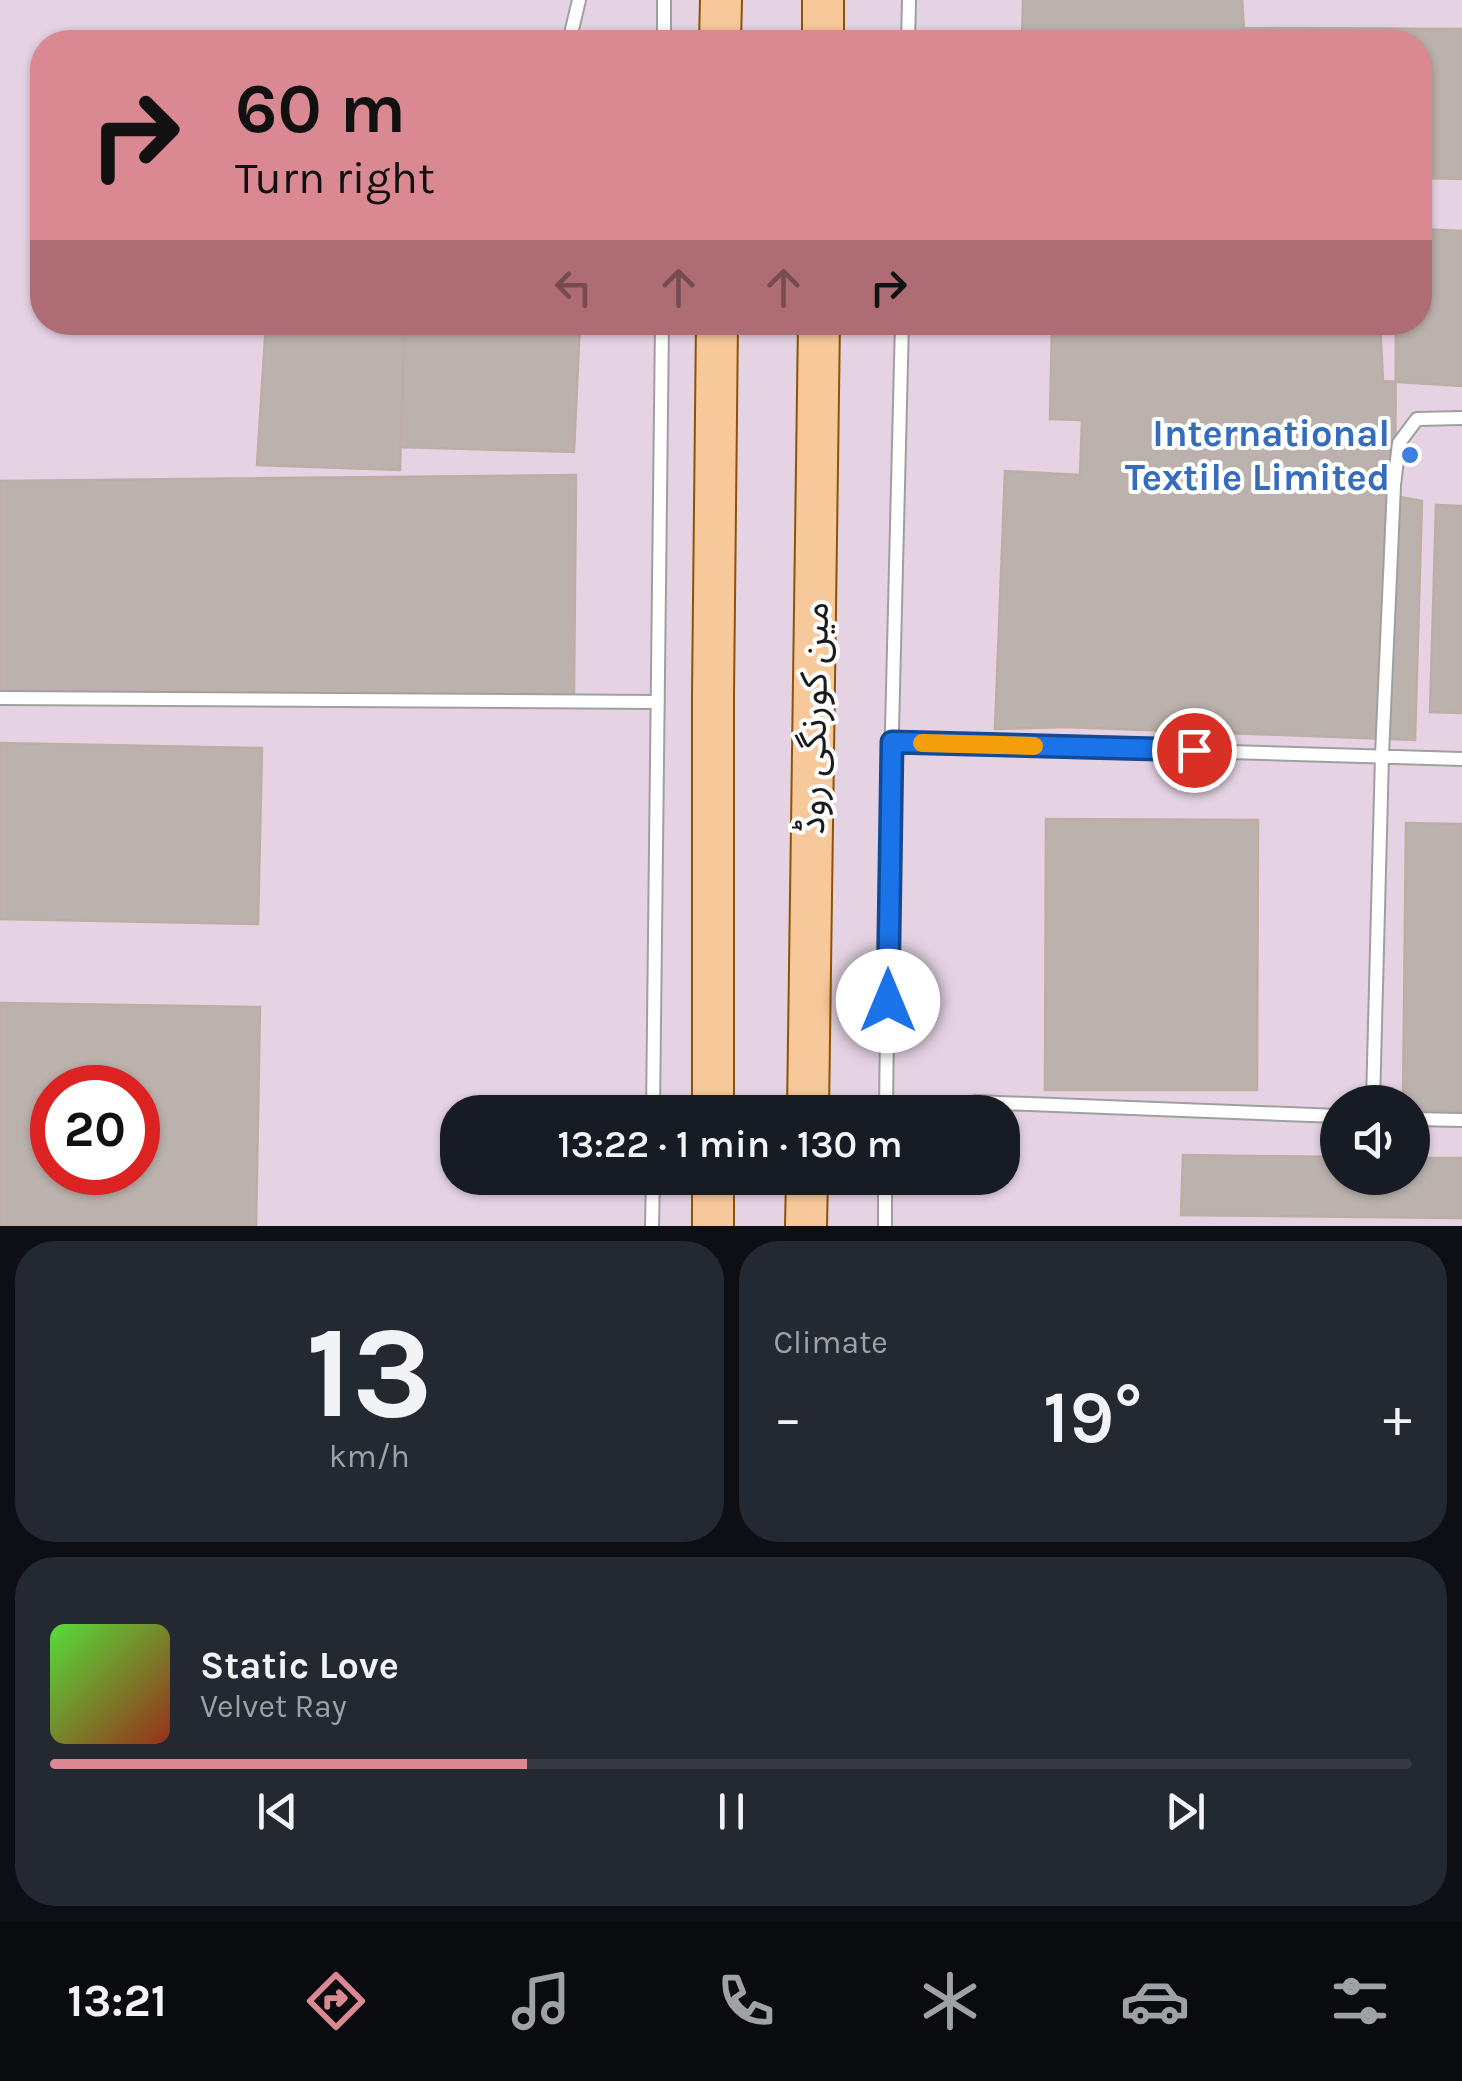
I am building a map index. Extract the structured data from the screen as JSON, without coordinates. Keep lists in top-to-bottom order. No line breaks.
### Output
{"streets":{"main road":["مین کورنگی روڈ"]},"places":["International Textile Limited"],"page":{"turn":["60 m","Turn right"],"limit":"20","trip":"13:22 · 1 min · 130 m","tile":[["13","km/h"],"Climate"],"heat":["−","19°","+"],"song":["Static Love","Velvet Ray"],"tabs":"13:21"}}
